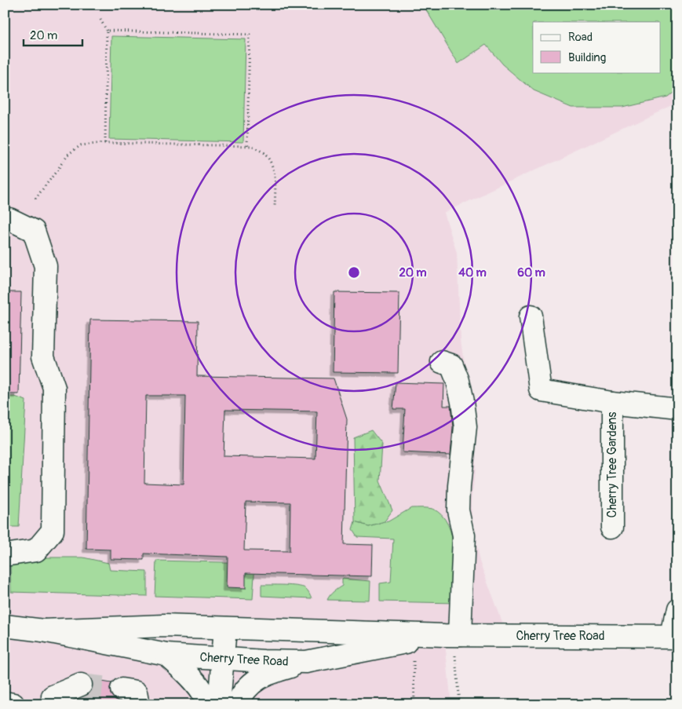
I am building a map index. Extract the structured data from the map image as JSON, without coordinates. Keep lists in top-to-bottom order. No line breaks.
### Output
{"streets":{"street":["Cherry Tree Gardens","Cherry Tree Road"]},"legend":["Road","Building"],"scale_bar":"20 m","rings":["20 m","40 m","60 m"]}
